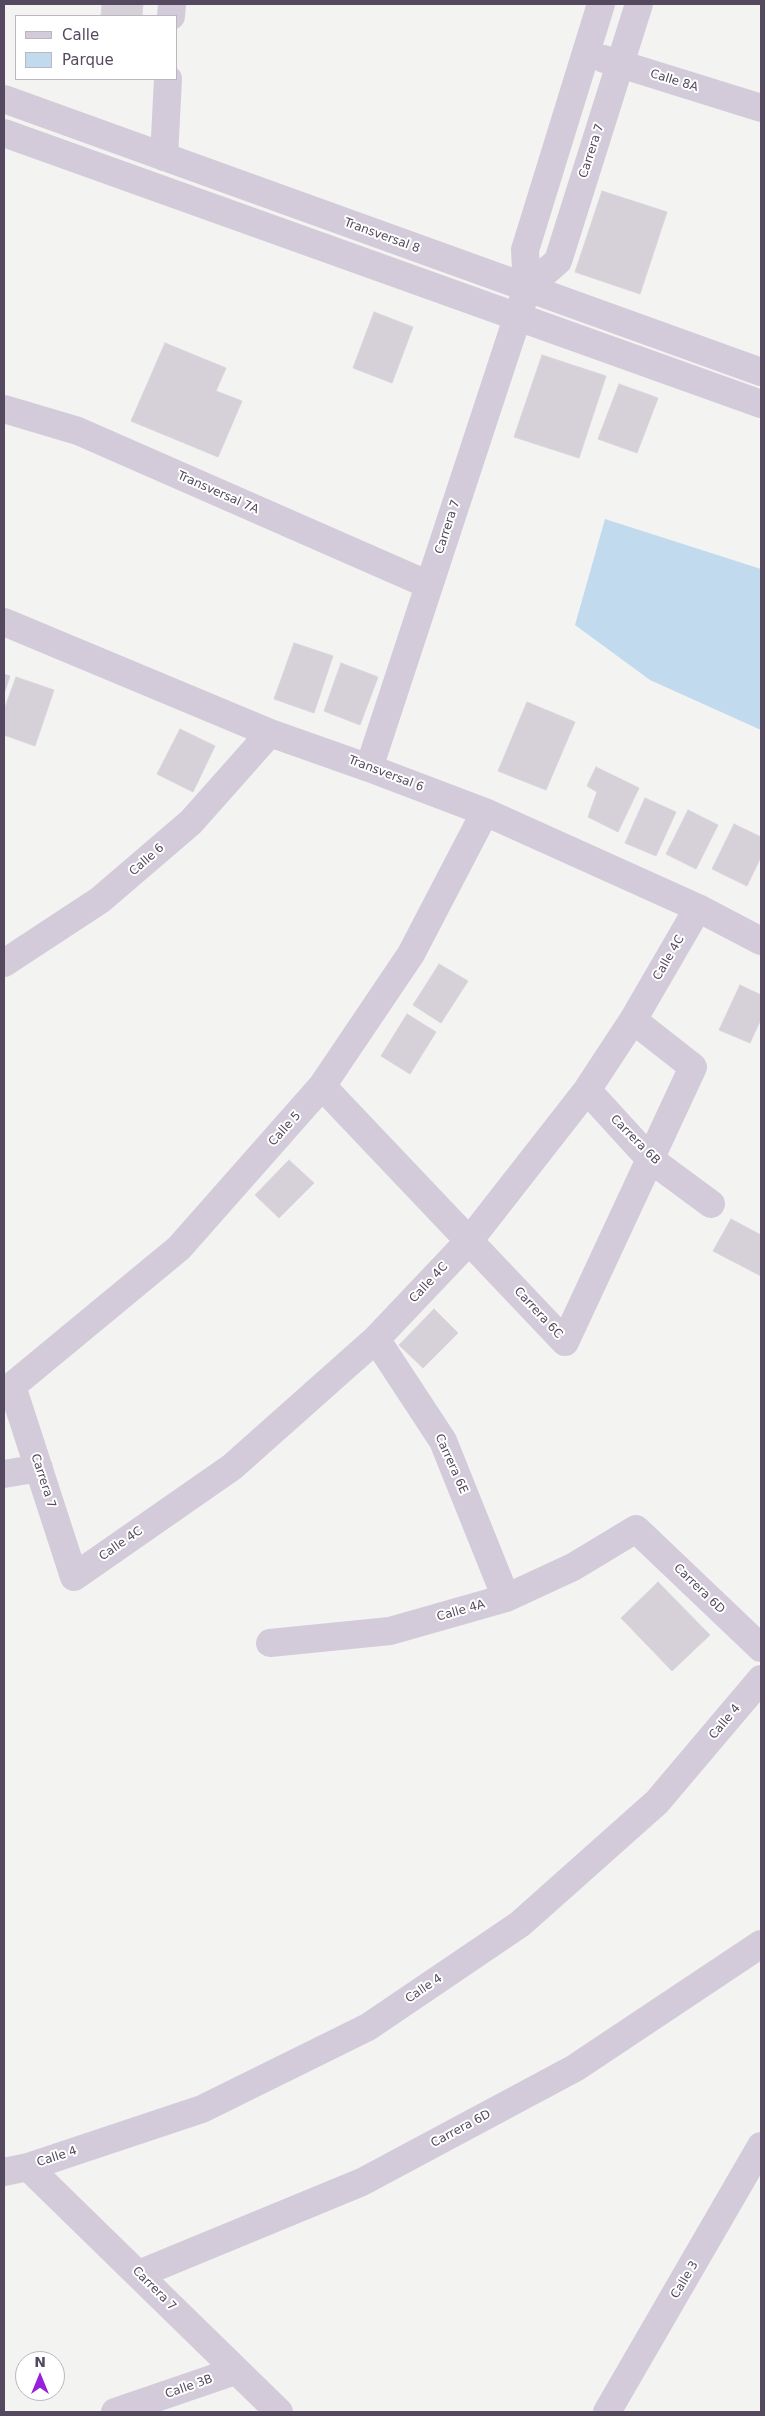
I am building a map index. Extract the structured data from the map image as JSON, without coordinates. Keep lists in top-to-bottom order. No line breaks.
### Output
{"streets":{"street":["Calle 8A","Carrera 7","Transversal 8","Transversal 7A","Transversal 6","Calle 6","Calle 4C","Calle 5","Carrera 6B","Carrera 6C","Carrera 6E","Carrera 6D","Calle 4A","Calle 4","Calle 3","Calle 3B"]},"crossings":[["Calle 8A","Carrera 7"],["Carrera 7","Transversal 8"],["Carrera 7","Transversal 7A"],["Carrera 7","Transversal 6"],["Carrera 7","Calle 4C"],["Carrera 7","Calle 5"],["Carrera 7","Carrera 6D"],["Carrera 7","Calle 4"],["Carrera 7","Calle 3B"],["Transversal 6","Calle 6"],["Transversal 6","Calle 4C"],["Transversal 6","Calle 5"],["Calle 4C","Carrera 6B"],["Calle 4C","Carrera 6C"],["Calle 4C","Carrera 6E"],["Calle 5","Carrera 6C"],["Carrera 6B","Carrera 6C"],["Carrera 6E","Calle 4A"],["Carrera 6D","Calle 4A"]],"legend":["Calle","Parque"],"north":"top"}
